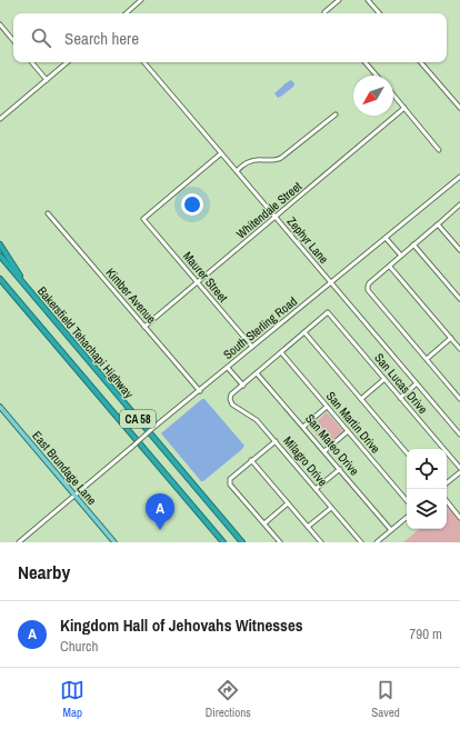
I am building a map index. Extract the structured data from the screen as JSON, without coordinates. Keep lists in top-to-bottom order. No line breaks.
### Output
{"streets":{"highway":["Bakersfield Tehachapi Highway","CA 58"],"main road":["East Brundage Lane"],"street":["Whitendale Street","Zephyr Lane","Maurer Street","Kimber Avenue","South Sterling Road","San Lucas Drive","San Martin Drive","San Mateo Drive","Milagro Drive"]},"crossings":[["Whitendale Street","Zephyr Lane"],["Whitendale Street","Maurer Street"],["Whitendale Street","Kimber Avenue"],["Zephyr Lane","Maurer Street"],["Zephyr Lane","South Sterling Road"],["Maurer Street","South Sterling Road"],["Kimber Avenue","South Sterling Road"],["South Sterling Road","East Brundage Lane"]],"north":"bottom left","page":{"search":"Search here","pins":"A","heading":"Nearby","list":[{"mark":"A","name":"Kingdom Hall of Jehovahs Witnesses","note":"Church","value":"790 m"}],"nav":["Map","Directions","Saved"]}}
